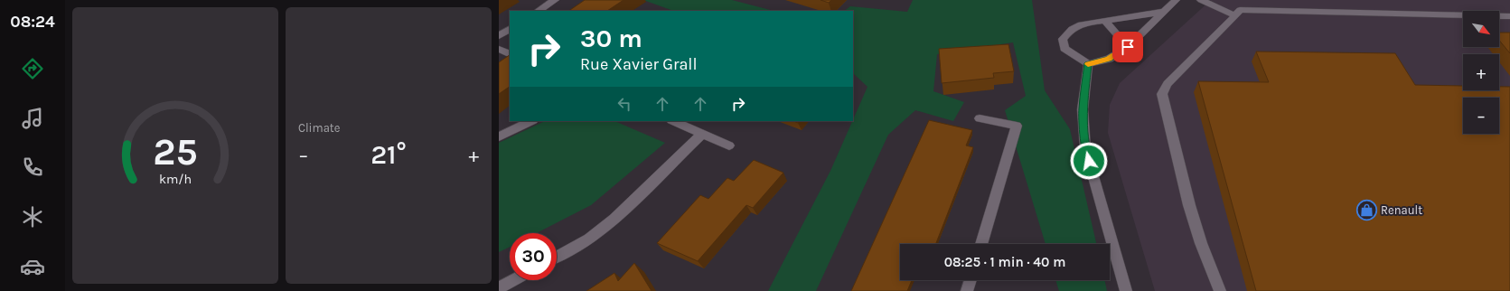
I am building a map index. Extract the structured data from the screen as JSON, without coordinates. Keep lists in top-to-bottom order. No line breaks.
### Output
{"places":{"shop":["Renault"]},"north":"bottom right","page":{"tabs":"08:24","tile":"Climate","map_buttons":["+","−"],"turn":["30 m","Rue Xavier Grall"],"heat":["−","21°","+"],"limit":"30","trip":"08:25 · 1 min · 40 m","gauge":["25","km/h"]}}
